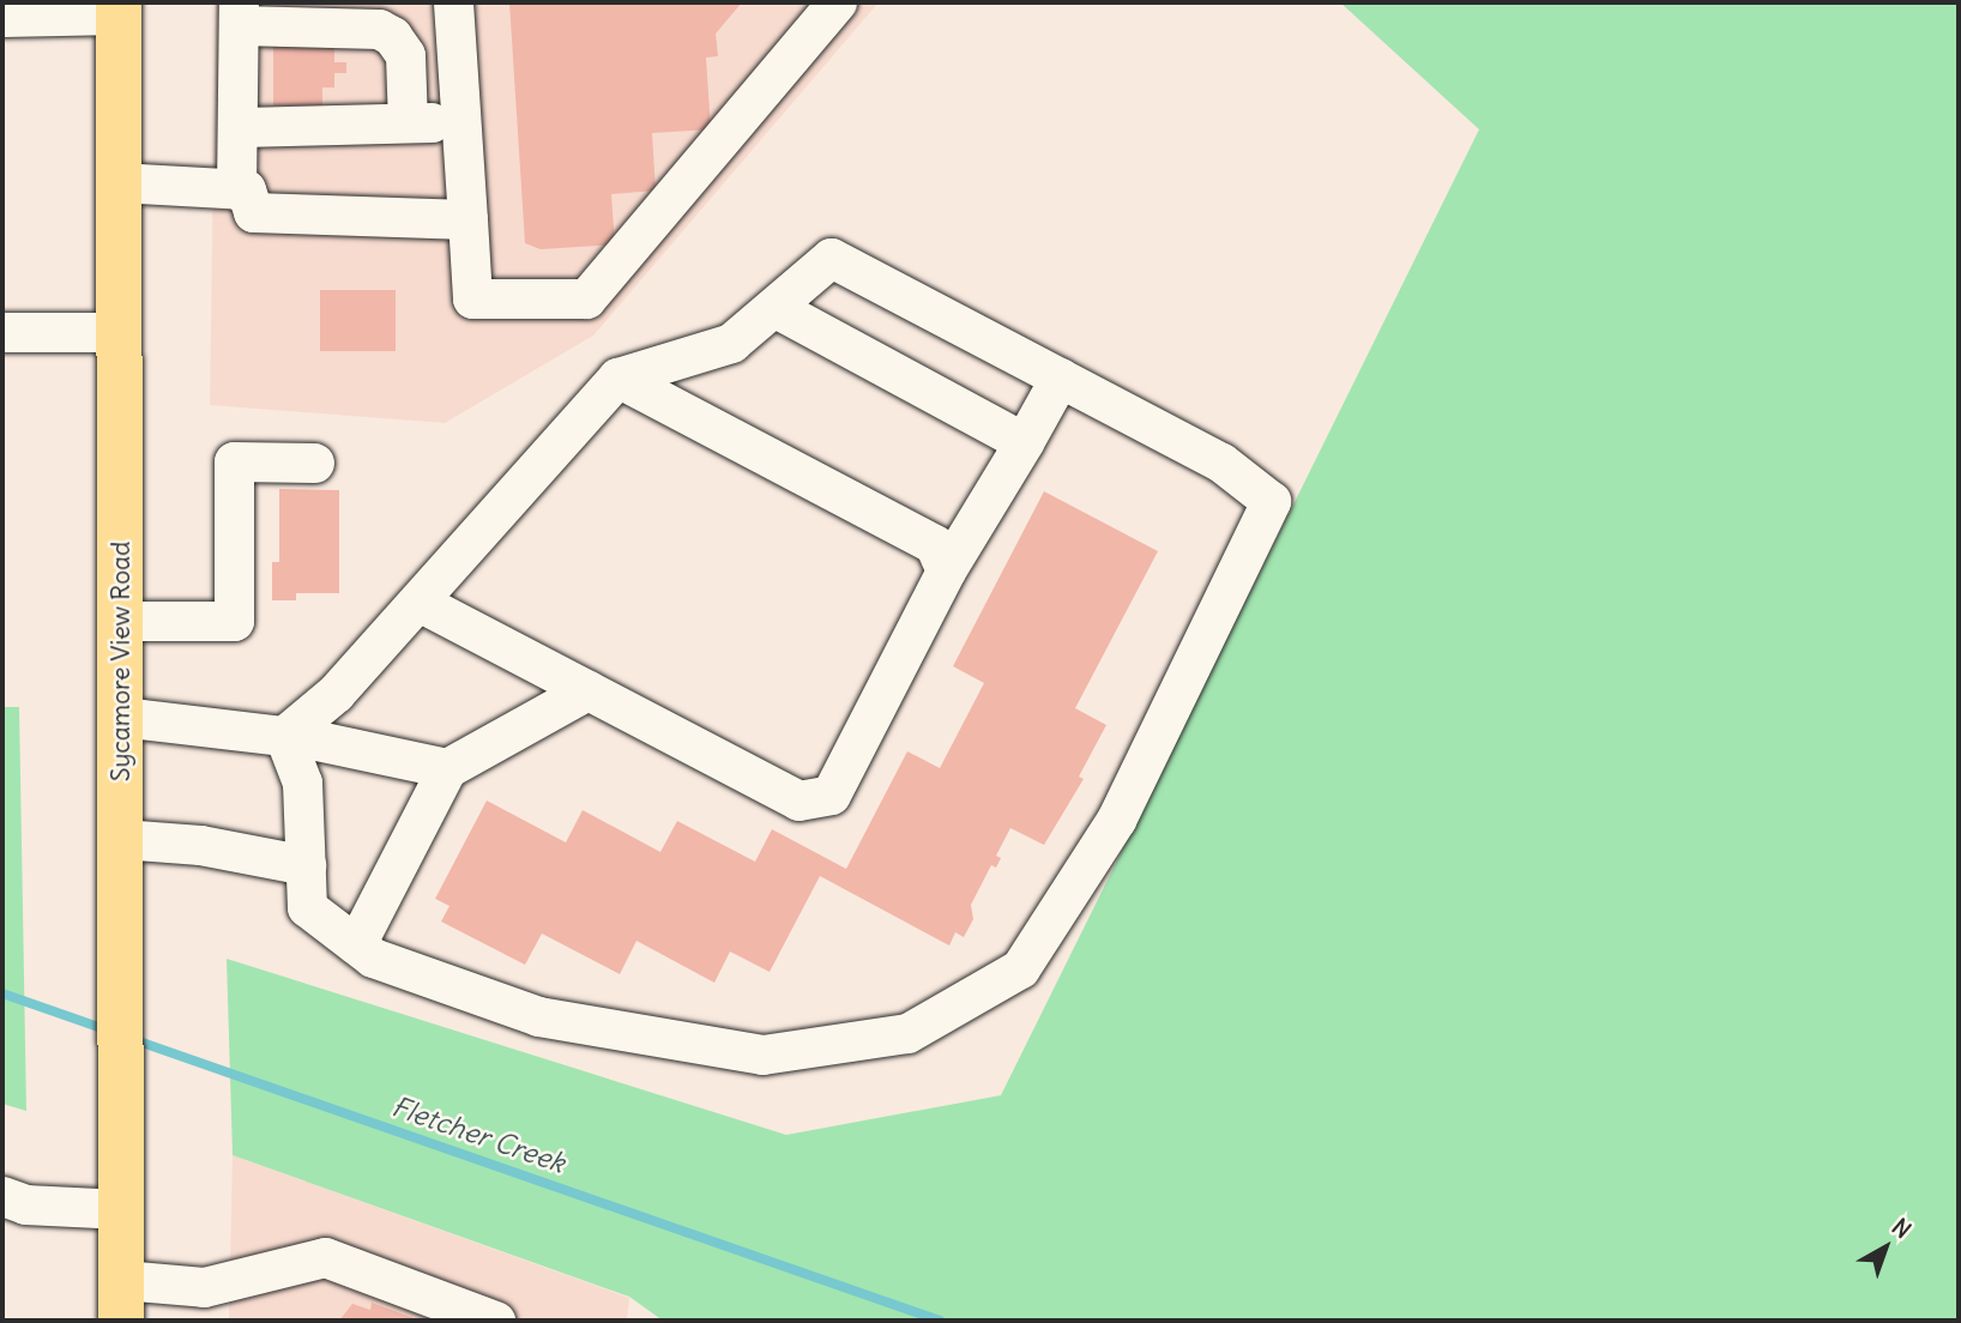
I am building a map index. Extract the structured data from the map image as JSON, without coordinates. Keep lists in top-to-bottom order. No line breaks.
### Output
{"streets":{"main road":["Sycamore View Road"]},"water":["Fletcher Creek"],"north":"top right"}
